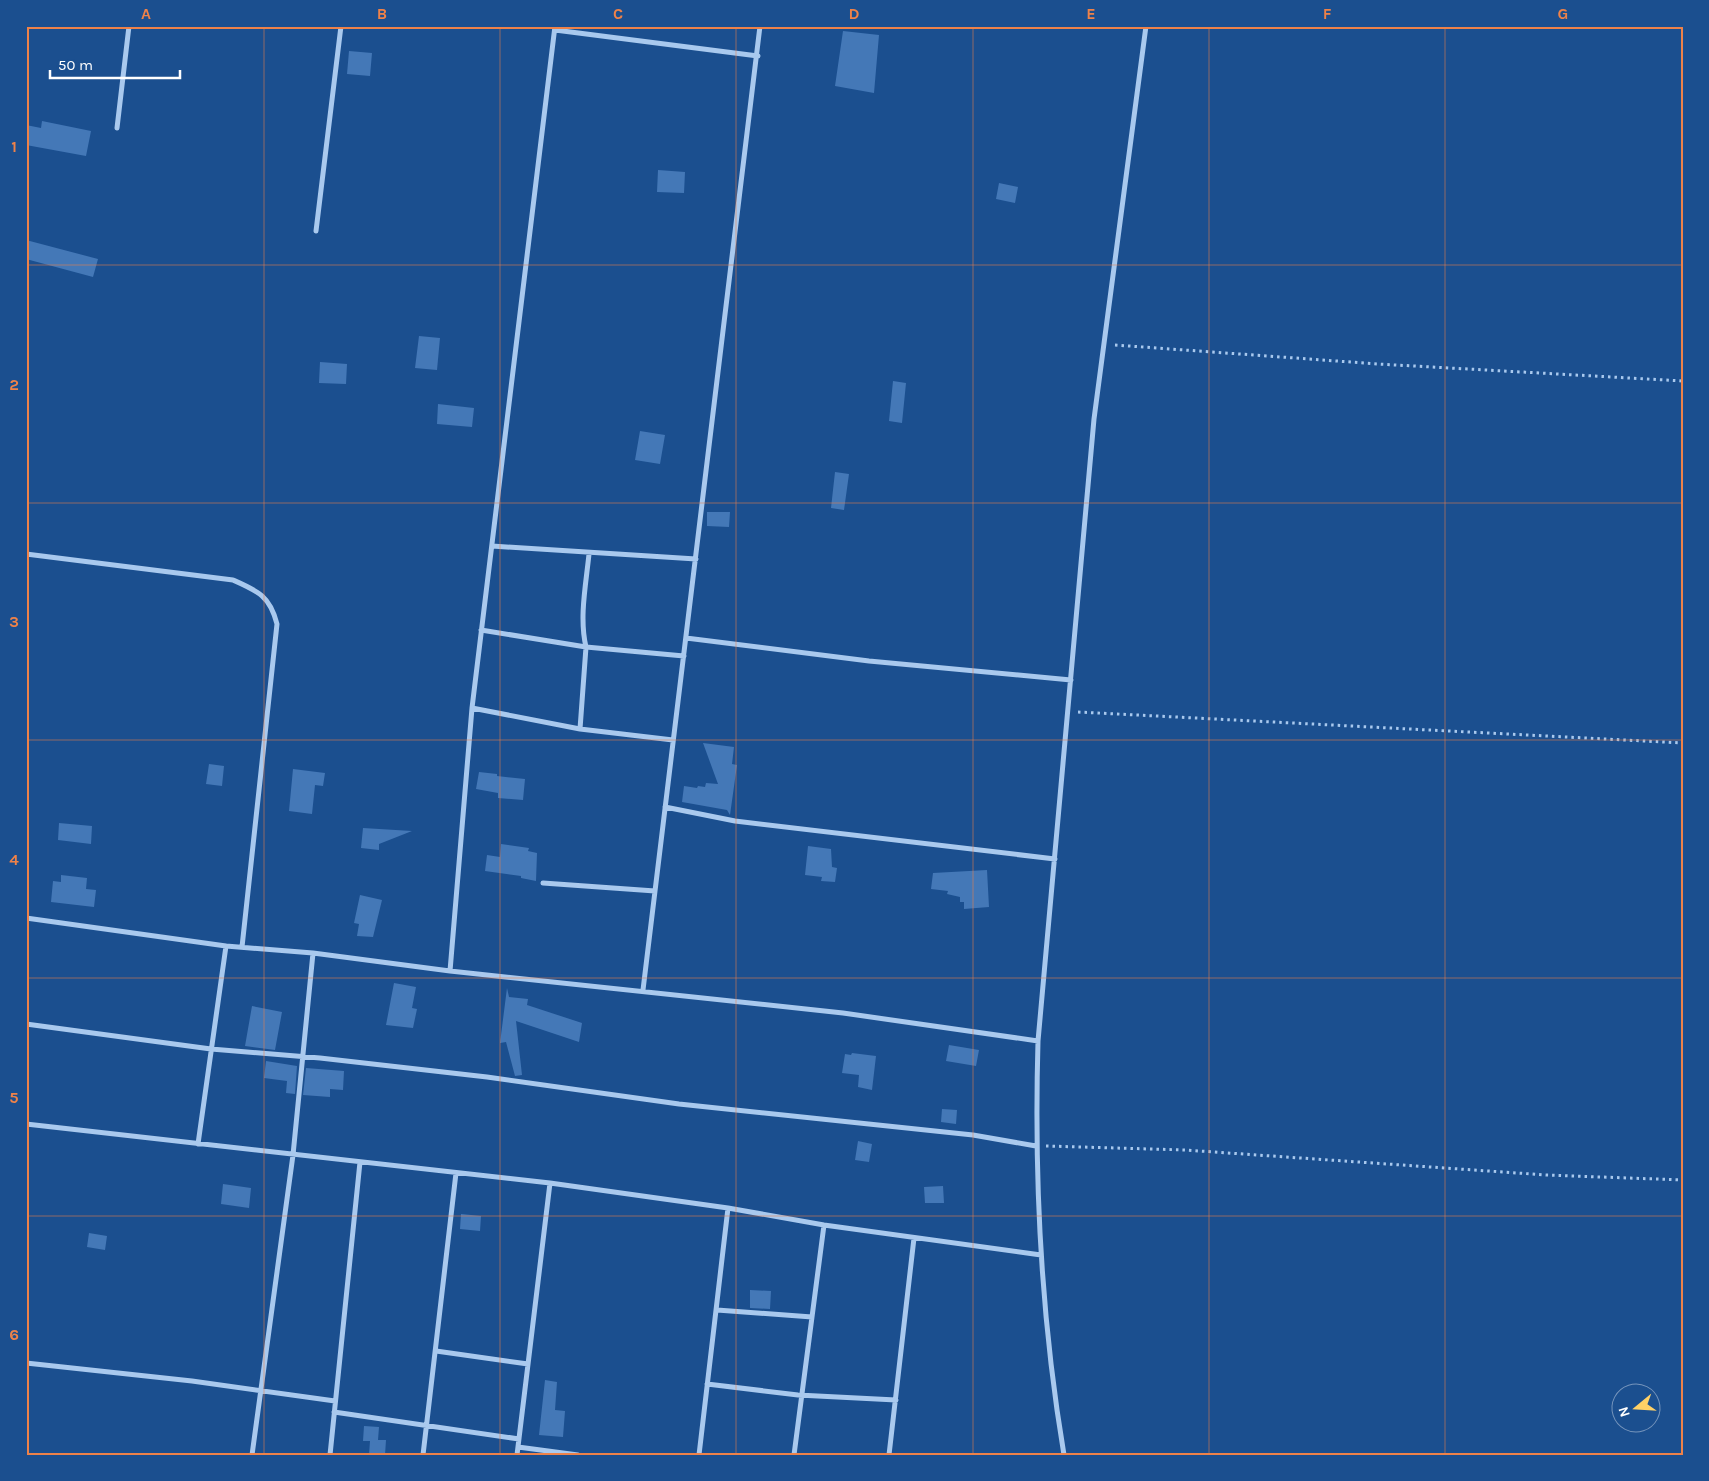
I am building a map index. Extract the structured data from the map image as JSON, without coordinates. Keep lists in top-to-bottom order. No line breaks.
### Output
{"scale_bar":"50 m","north":"left","grid":{"columns":["A","B","C","D","E","F","G"],"rows":["1","2","3","4","5","6"]}}
